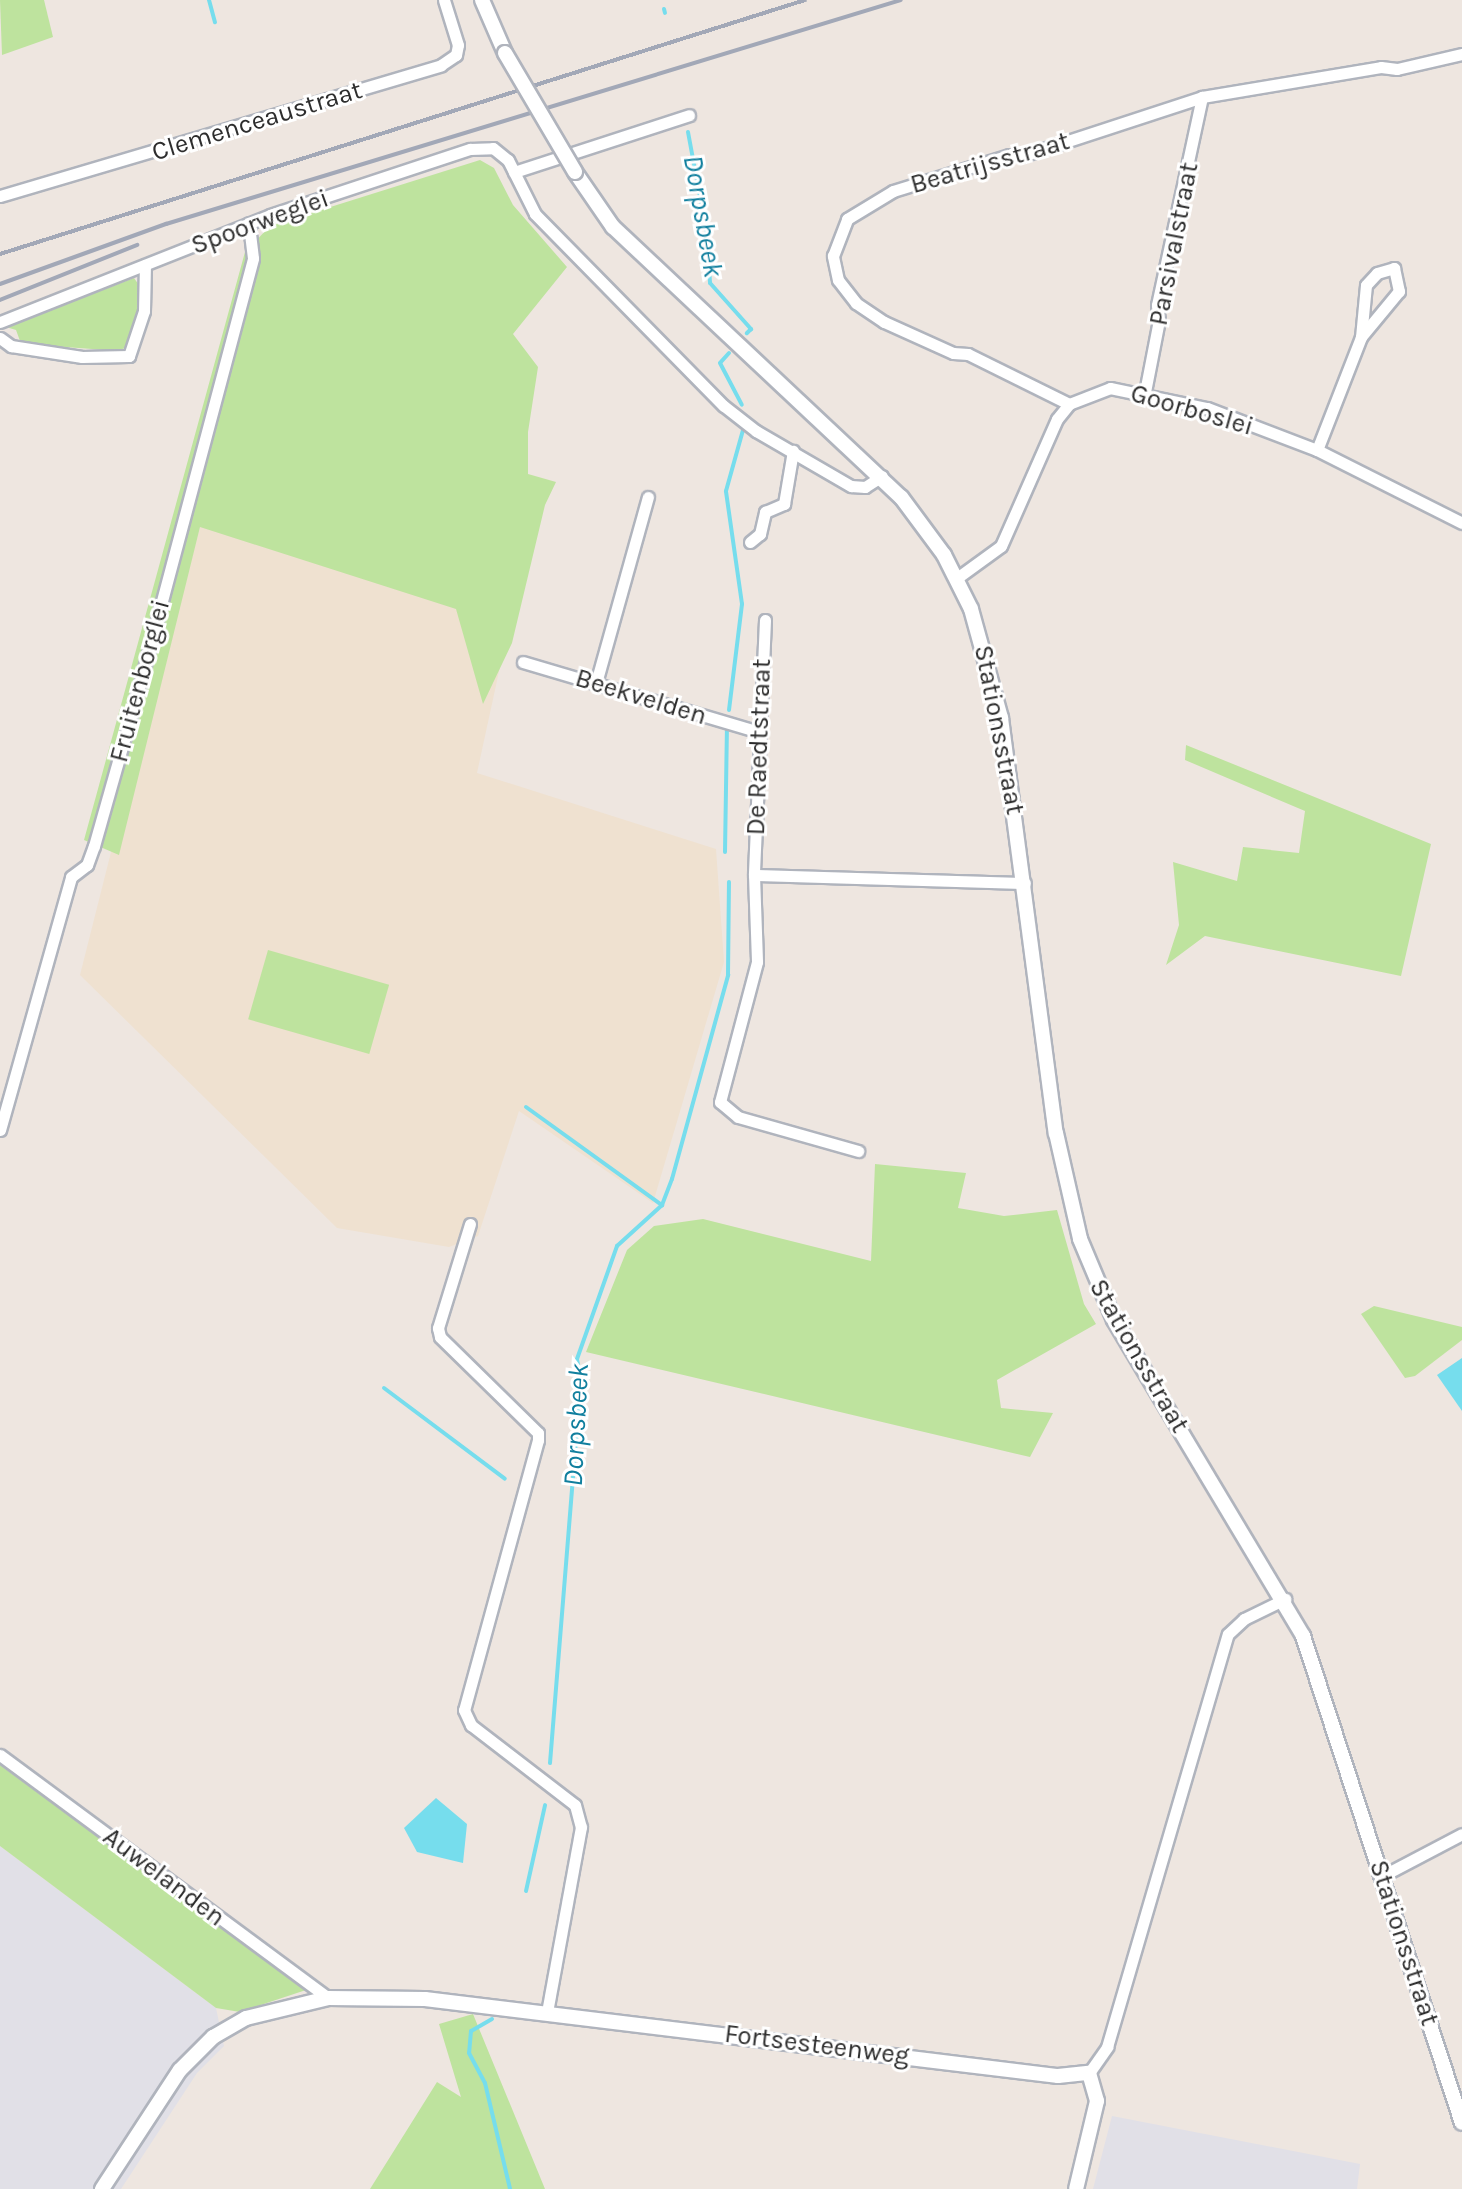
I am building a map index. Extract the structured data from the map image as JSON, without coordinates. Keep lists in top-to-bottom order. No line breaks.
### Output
{"streets":{"street":["Clemenceaustraat","Beatrijsstraat","Spoorweglei","Parsivalstraat","Goorboslei","Fruitenborglei","Beekvelden","Stationsstraat","De Raedtstraat","Auwelanden","Fortsesteenweg"]},"crossings":[["Beatrijsstraat","Parsivalstraat"],["Beatrijsstraat","Goorboslei"],["Spoorweglei","Fruitenborglei"],["Parsivalstraat","Goorboslei"],["Beekvelden","De Raedtstraat"],["Auwelanden","Fortsesteenweg"]],"water":["Dorpsbeek"]}
